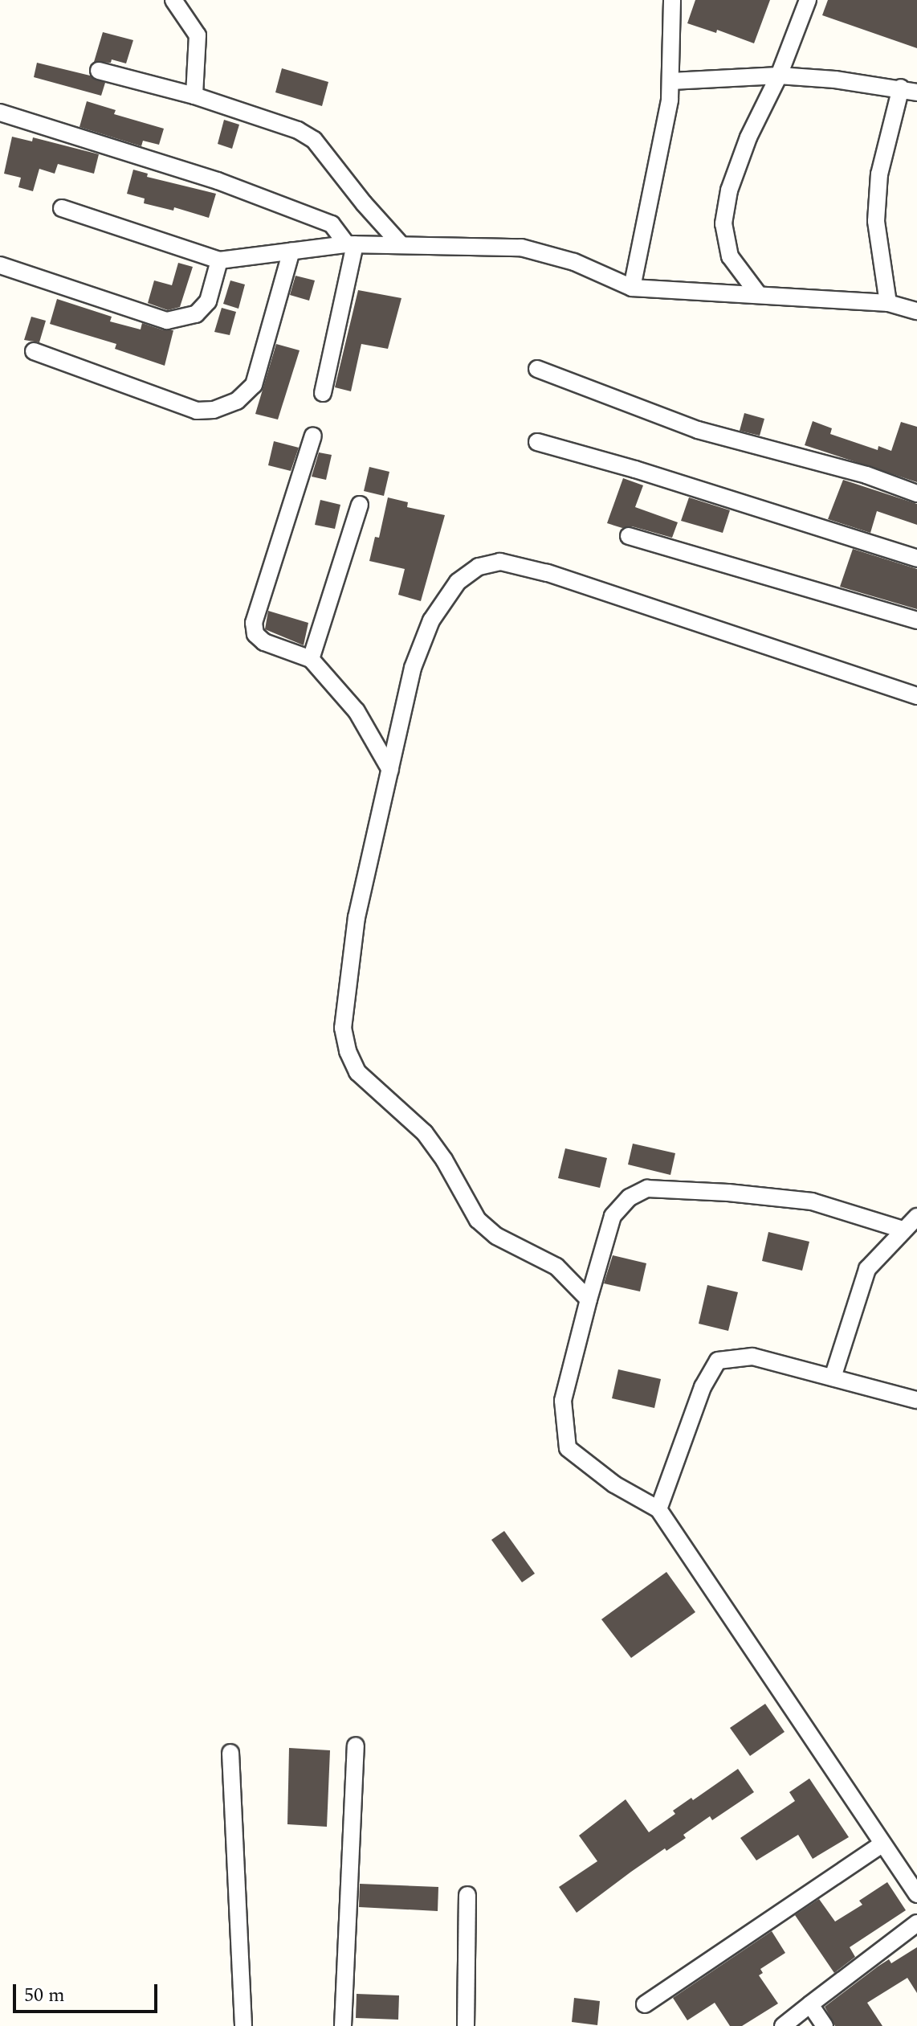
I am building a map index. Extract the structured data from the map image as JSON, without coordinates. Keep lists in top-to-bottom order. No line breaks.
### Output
{"scale_bar":"50 m"}
